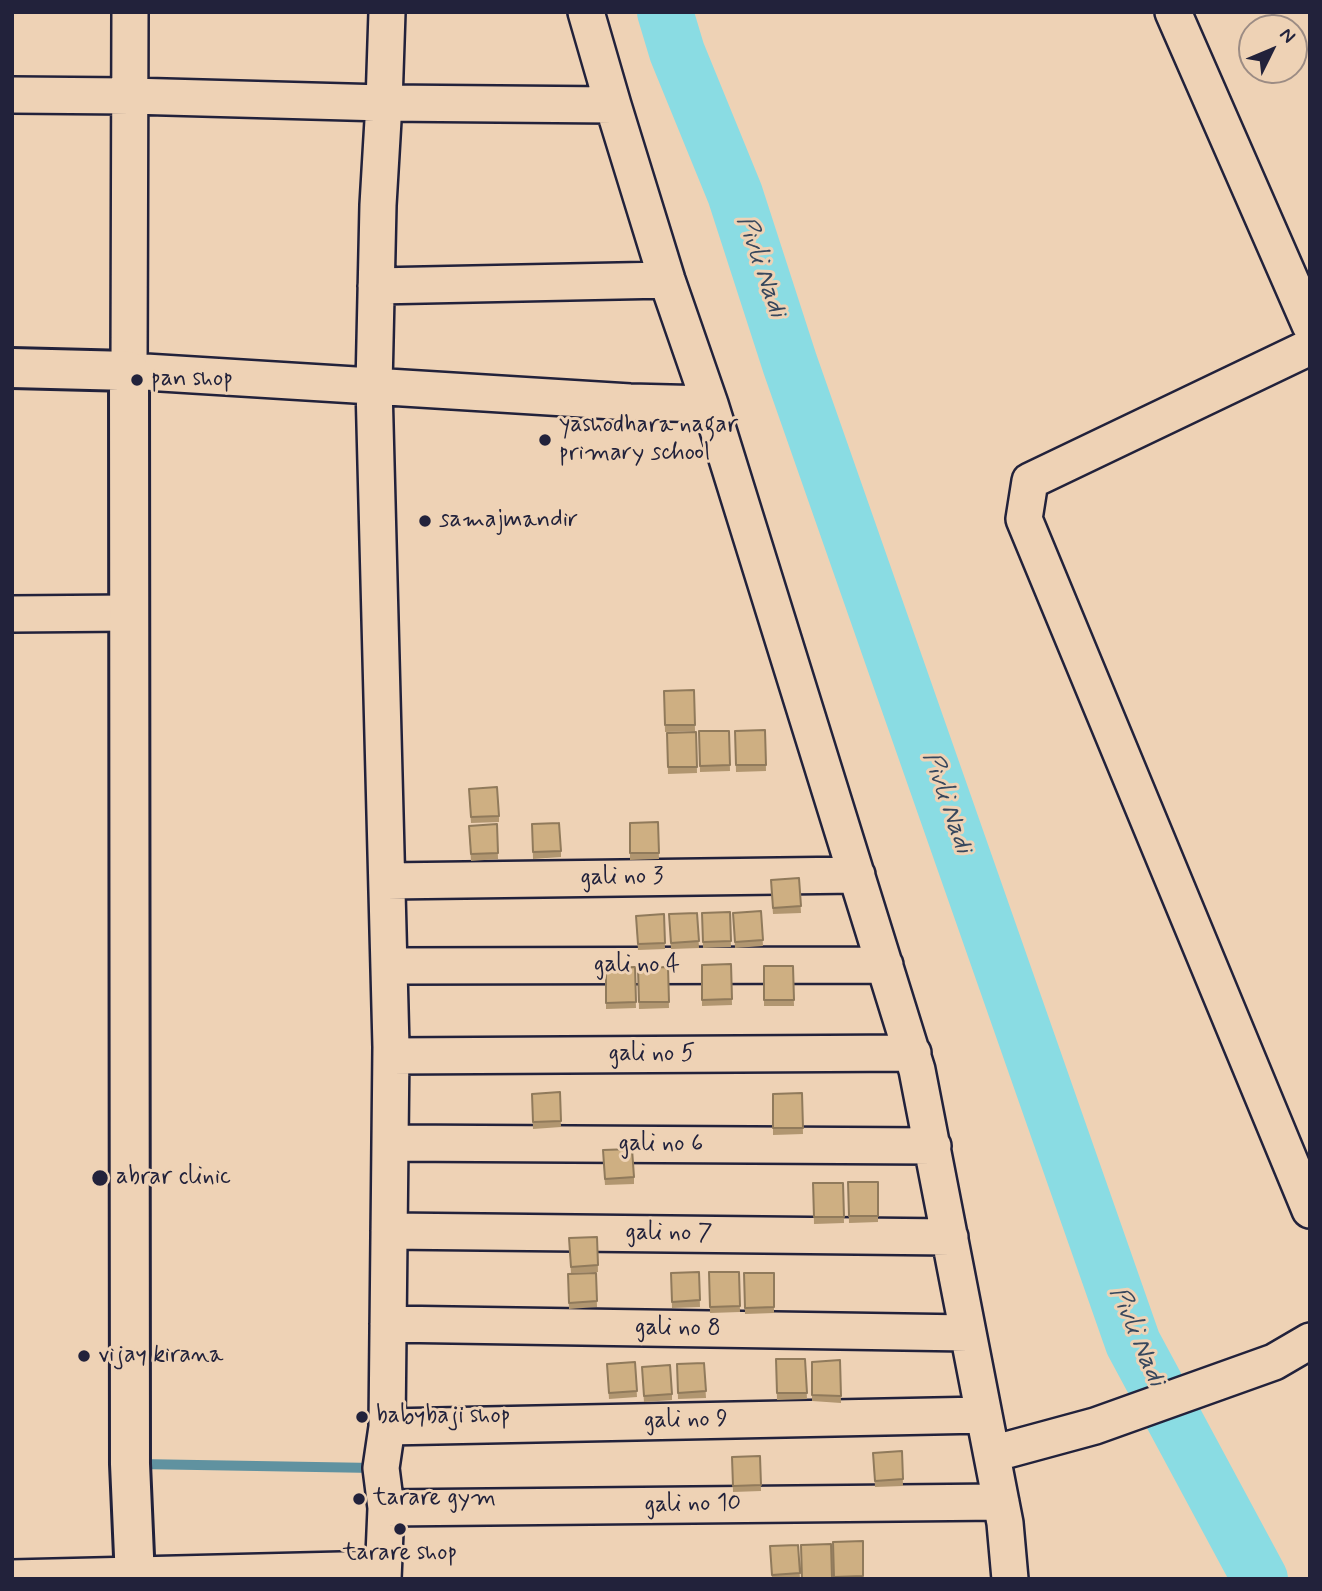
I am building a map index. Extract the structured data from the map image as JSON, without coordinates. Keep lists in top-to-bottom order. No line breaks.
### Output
{"streets":{"street":["gali no 3","gali no 4","gali no 5","gali no 6","gali no 7","gali no 8","gali no 9","gali no 10"]},"water":["Pivli Nadi"],"places":["pan shop","yashodhara nagar primary school","samajmandir","abrar clinic","vijay kirana","babybaji shop","tarare gym","tarare shop"],"north":"top right"}
